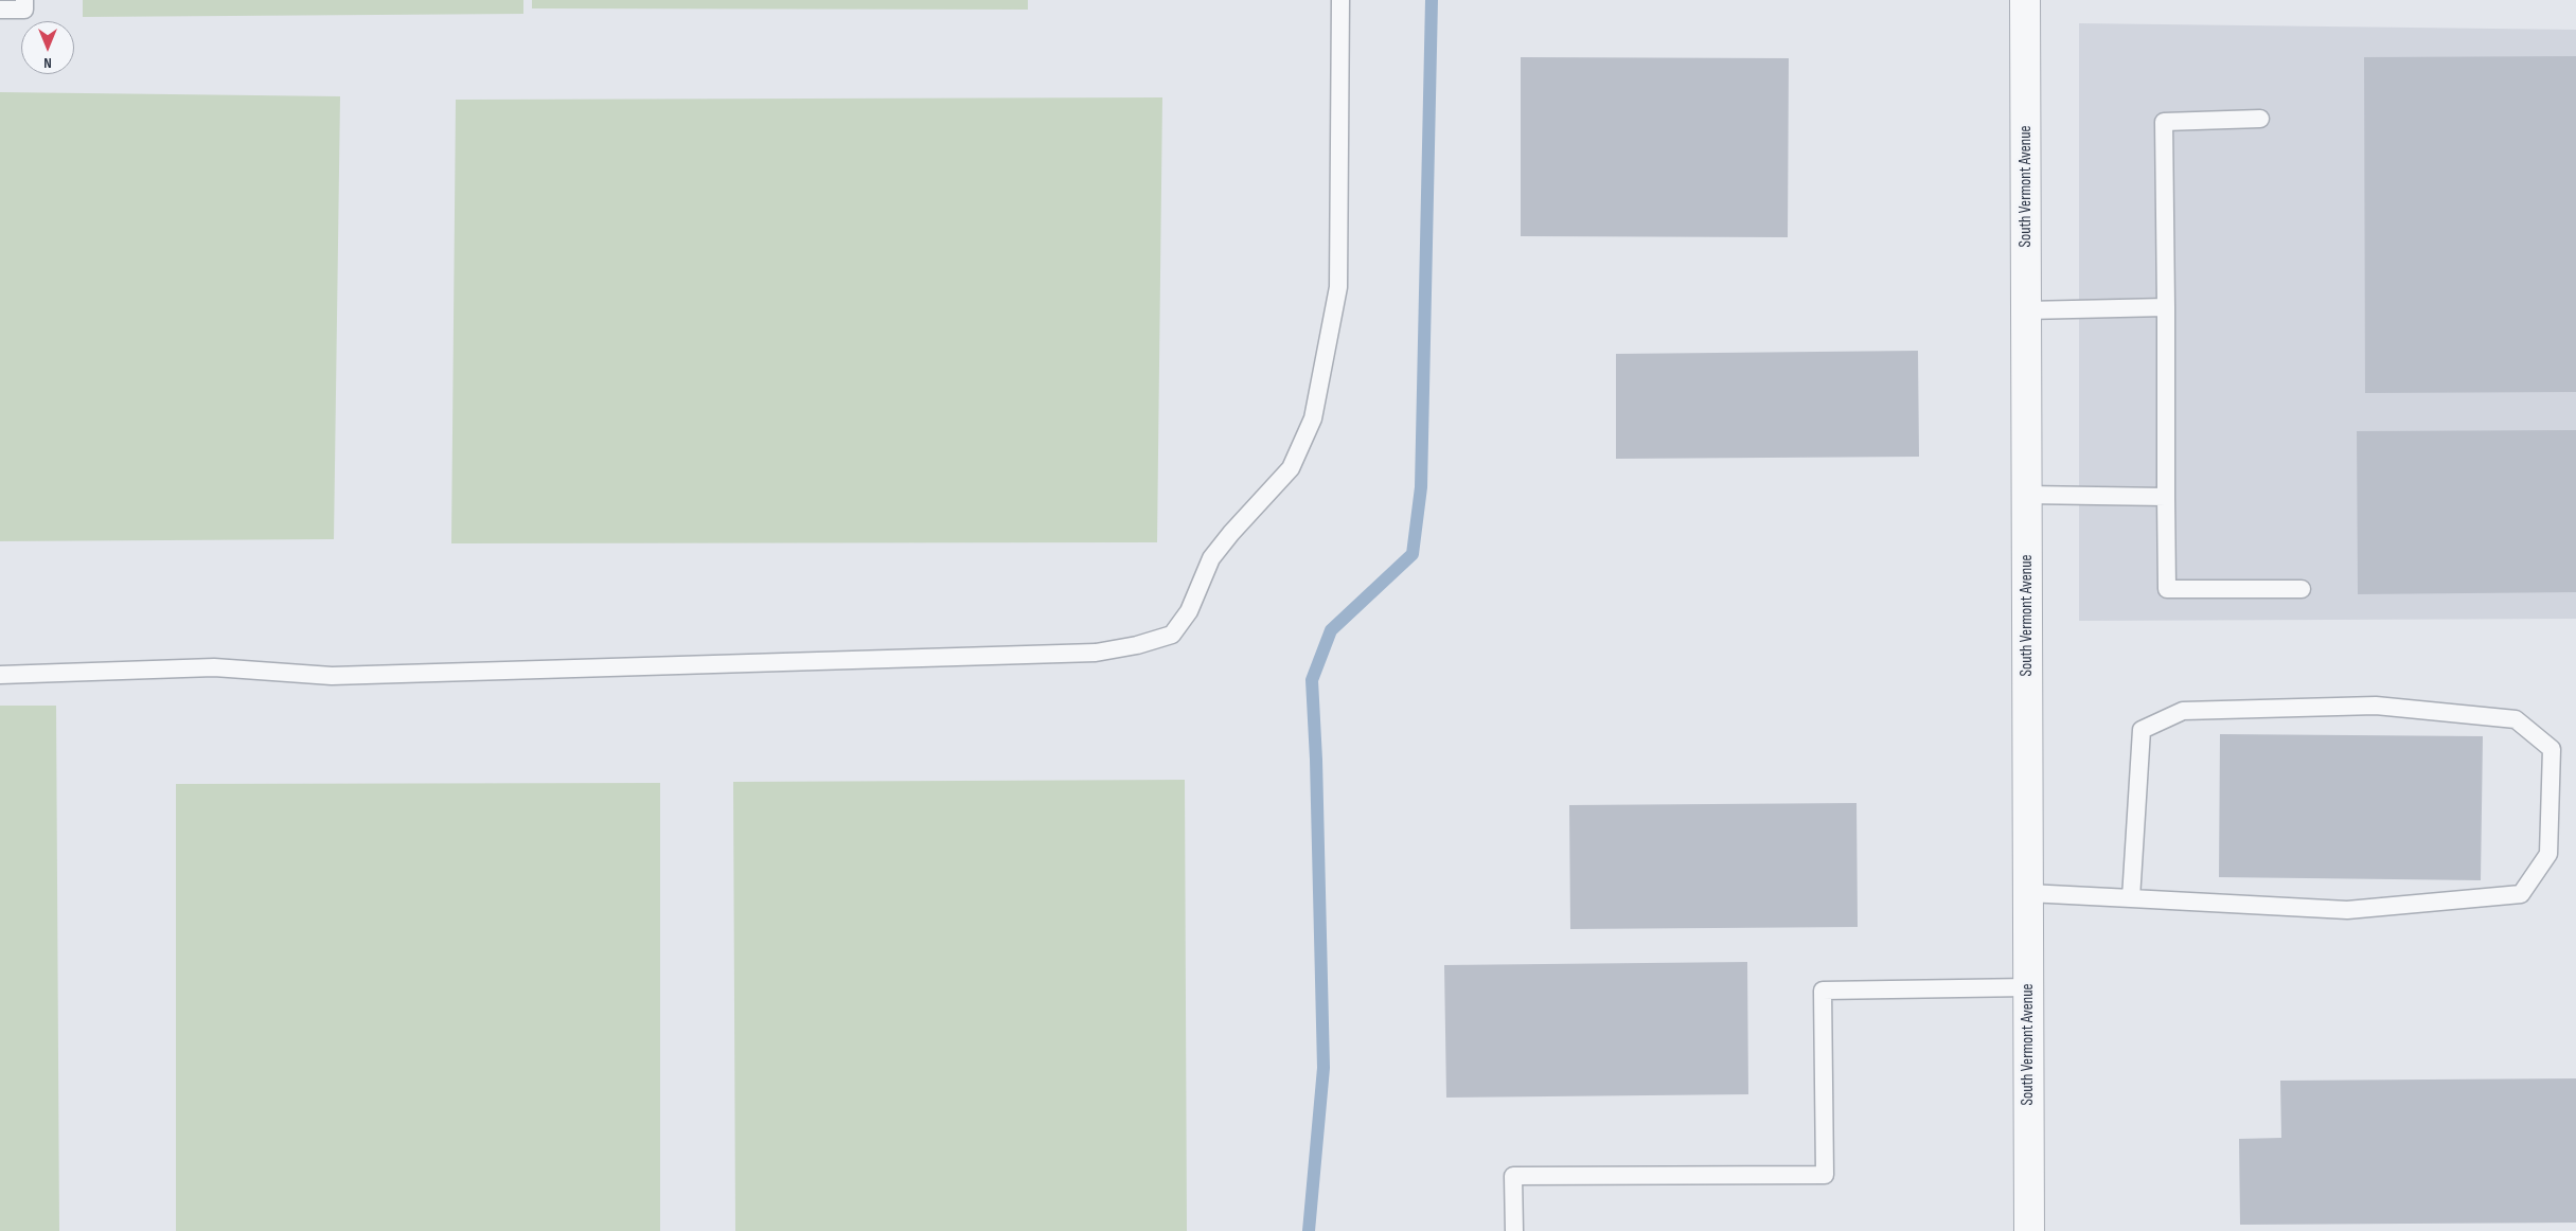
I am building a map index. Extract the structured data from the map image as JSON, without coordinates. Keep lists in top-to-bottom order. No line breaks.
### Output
{"streets":{"street":["South Vermont Avenue"]},"north":"bottom"}
